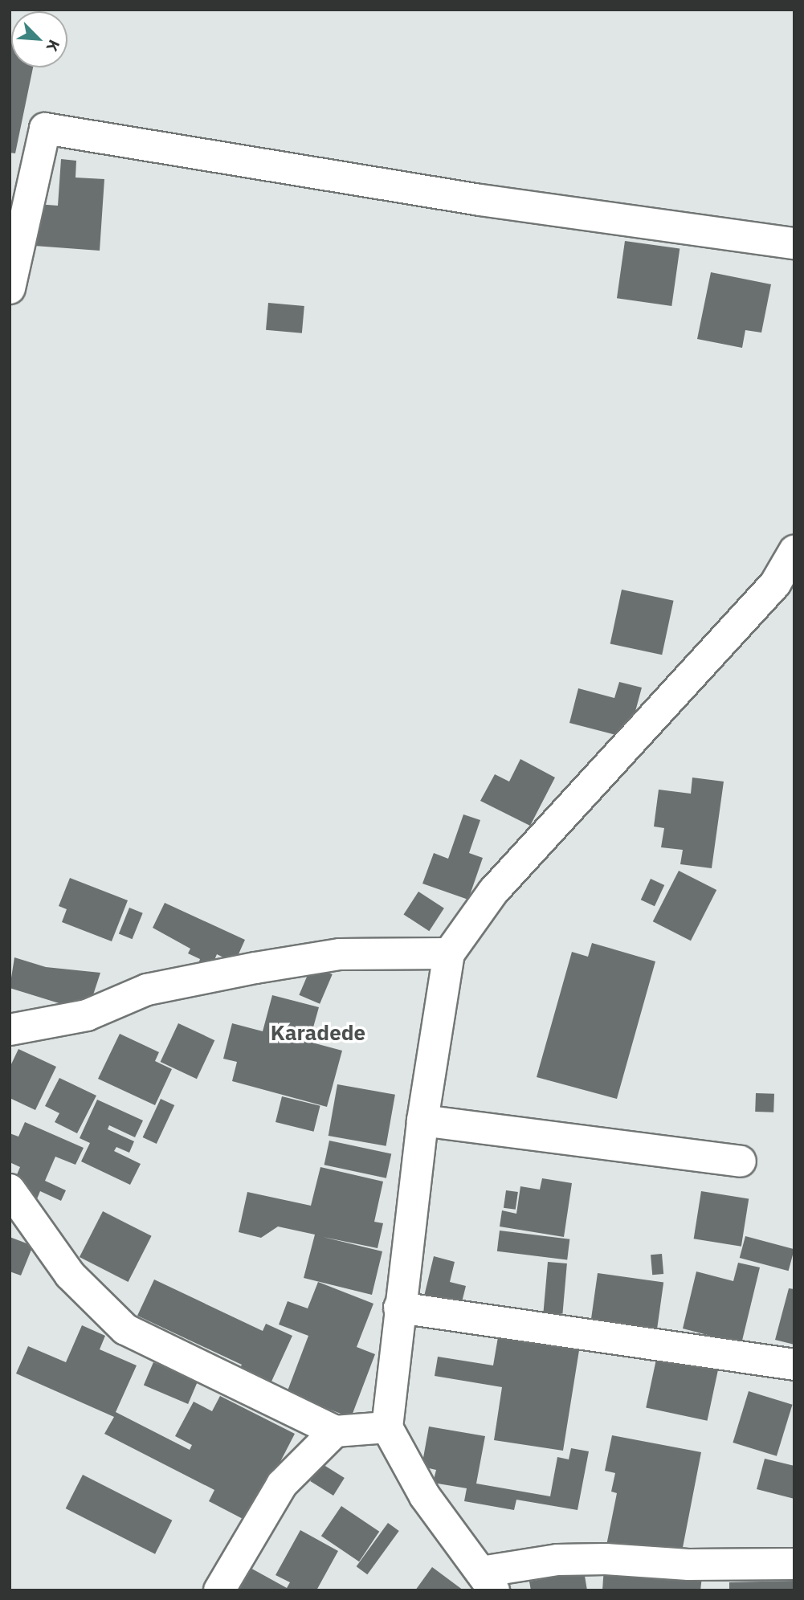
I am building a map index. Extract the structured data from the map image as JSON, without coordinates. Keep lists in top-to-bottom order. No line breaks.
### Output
{"districts":["Karadede"],"north":"bottom right"}
